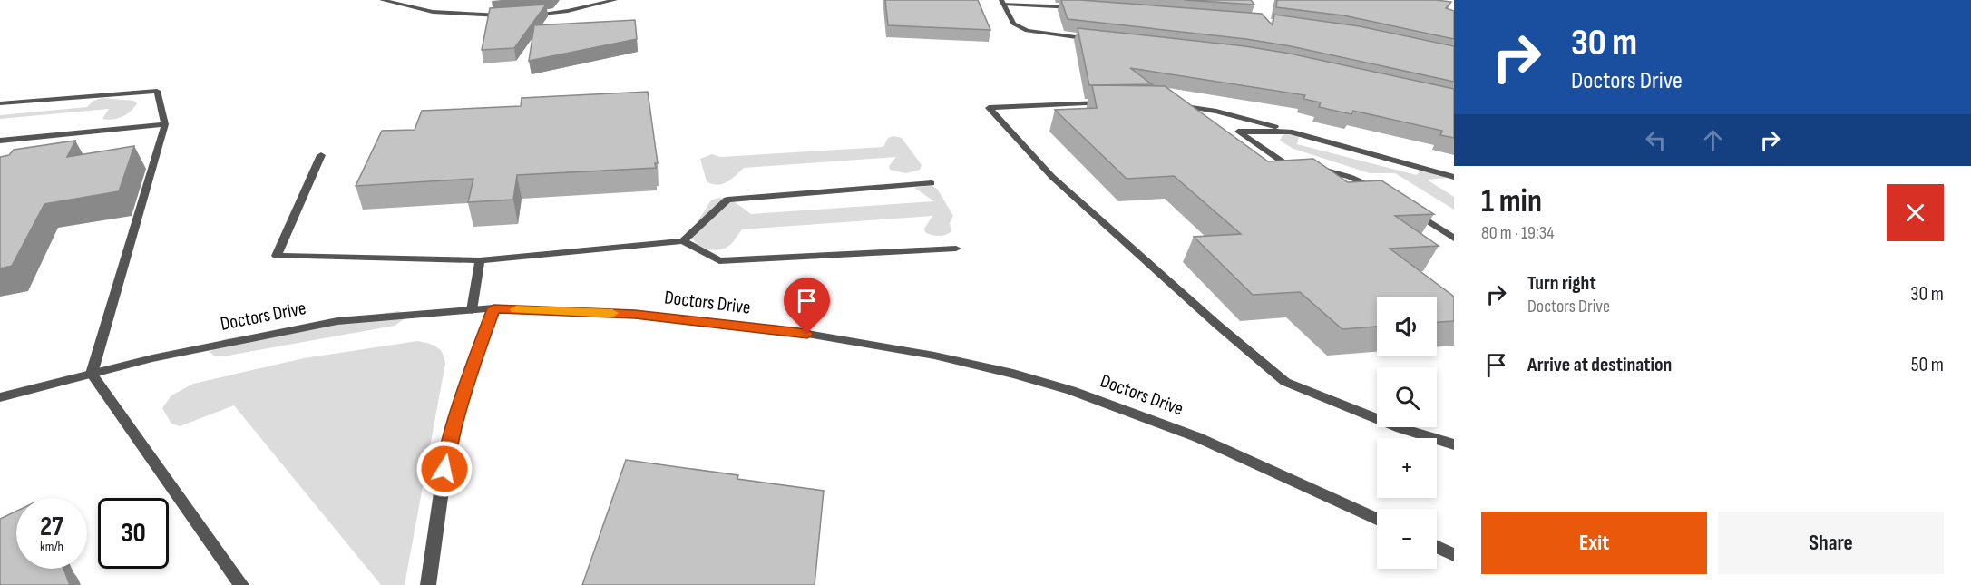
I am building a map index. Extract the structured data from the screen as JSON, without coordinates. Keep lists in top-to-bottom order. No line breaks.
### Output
{"streets":{"street":["Doctors Drive"]},"page":{"turn":["30 m","Doctors Drive"],"heading":["1 min","80 m · 19:34"],"list":[{"name":"Turn right","note":"Doctors Drive","value":"30 m"},{"name":"Arrive at destination","value":"50 m"}],"map_buttons":["+","−"],"speed":"27 km/h","limit":"30","buttons":["Exit","Share"]}}
